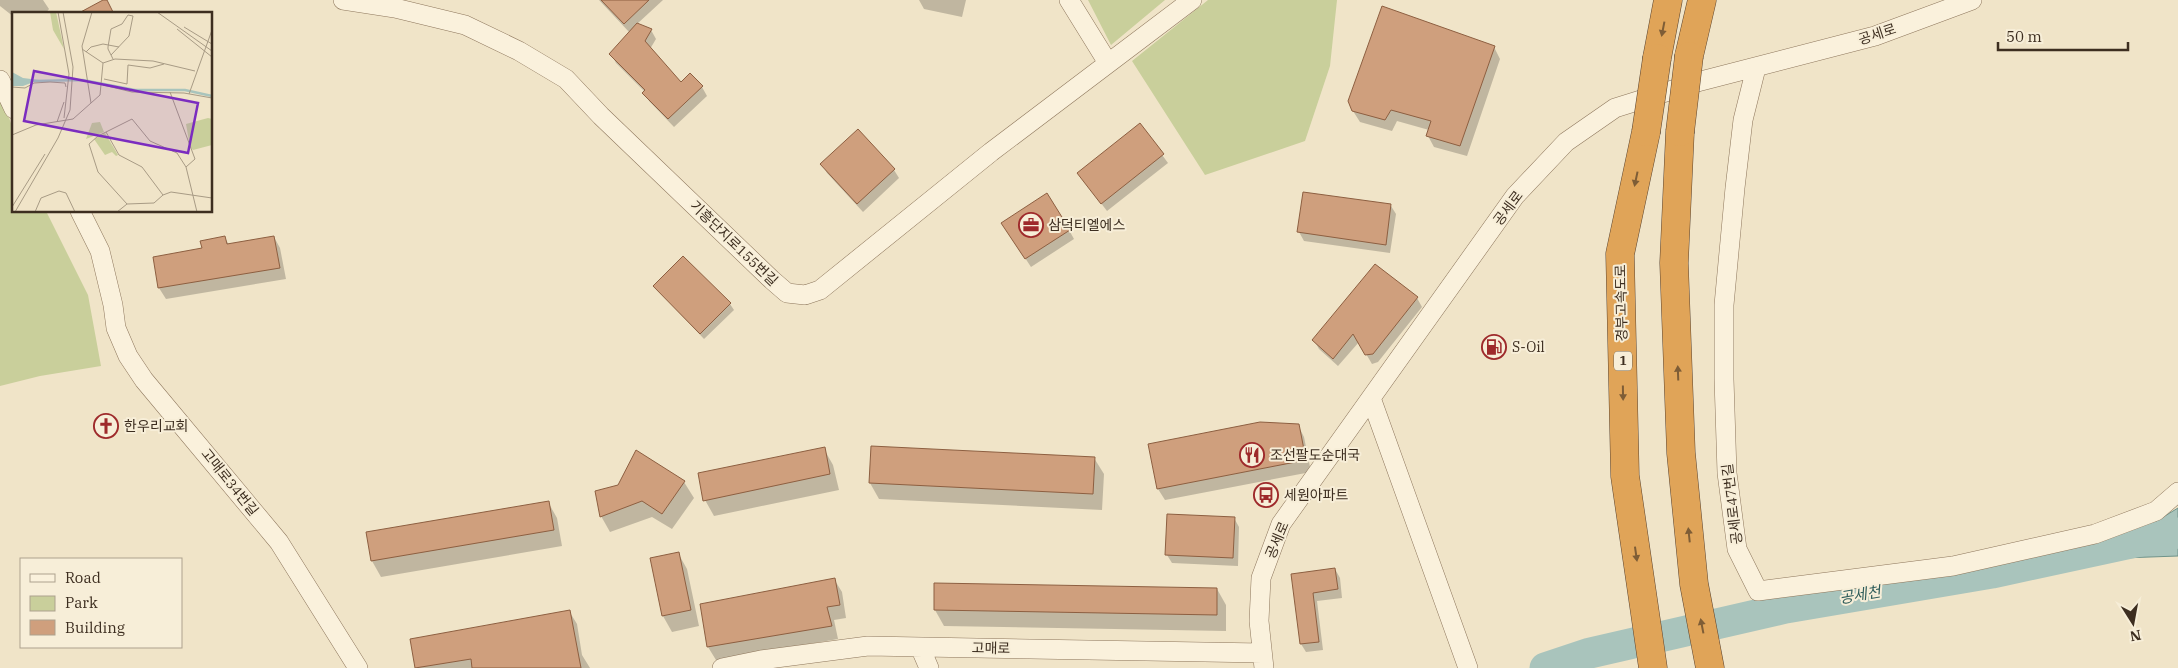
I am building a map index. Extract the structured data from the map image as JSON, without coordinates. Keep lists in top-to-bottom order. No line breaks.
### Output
{"streets":{"highway":["경부고속도로","1"],"street":["공세로","기흥단지로155번길","고매로34번길","공세로47번길","고매로"]},"crossings":[["공세로","공세로47번길"],["공세로","고매로"]],"water":["공세천"],"places":{"office":["삼덕티엘에스"],"fuel station":["S-Oil"],"church":["한우리교회"],"restaurant":["조선팔도순대국"],"bus stop":["세원아파트"]},"legend":["Road","Park","Building"],"scale_bar":"50 m","north":"bottom"}
